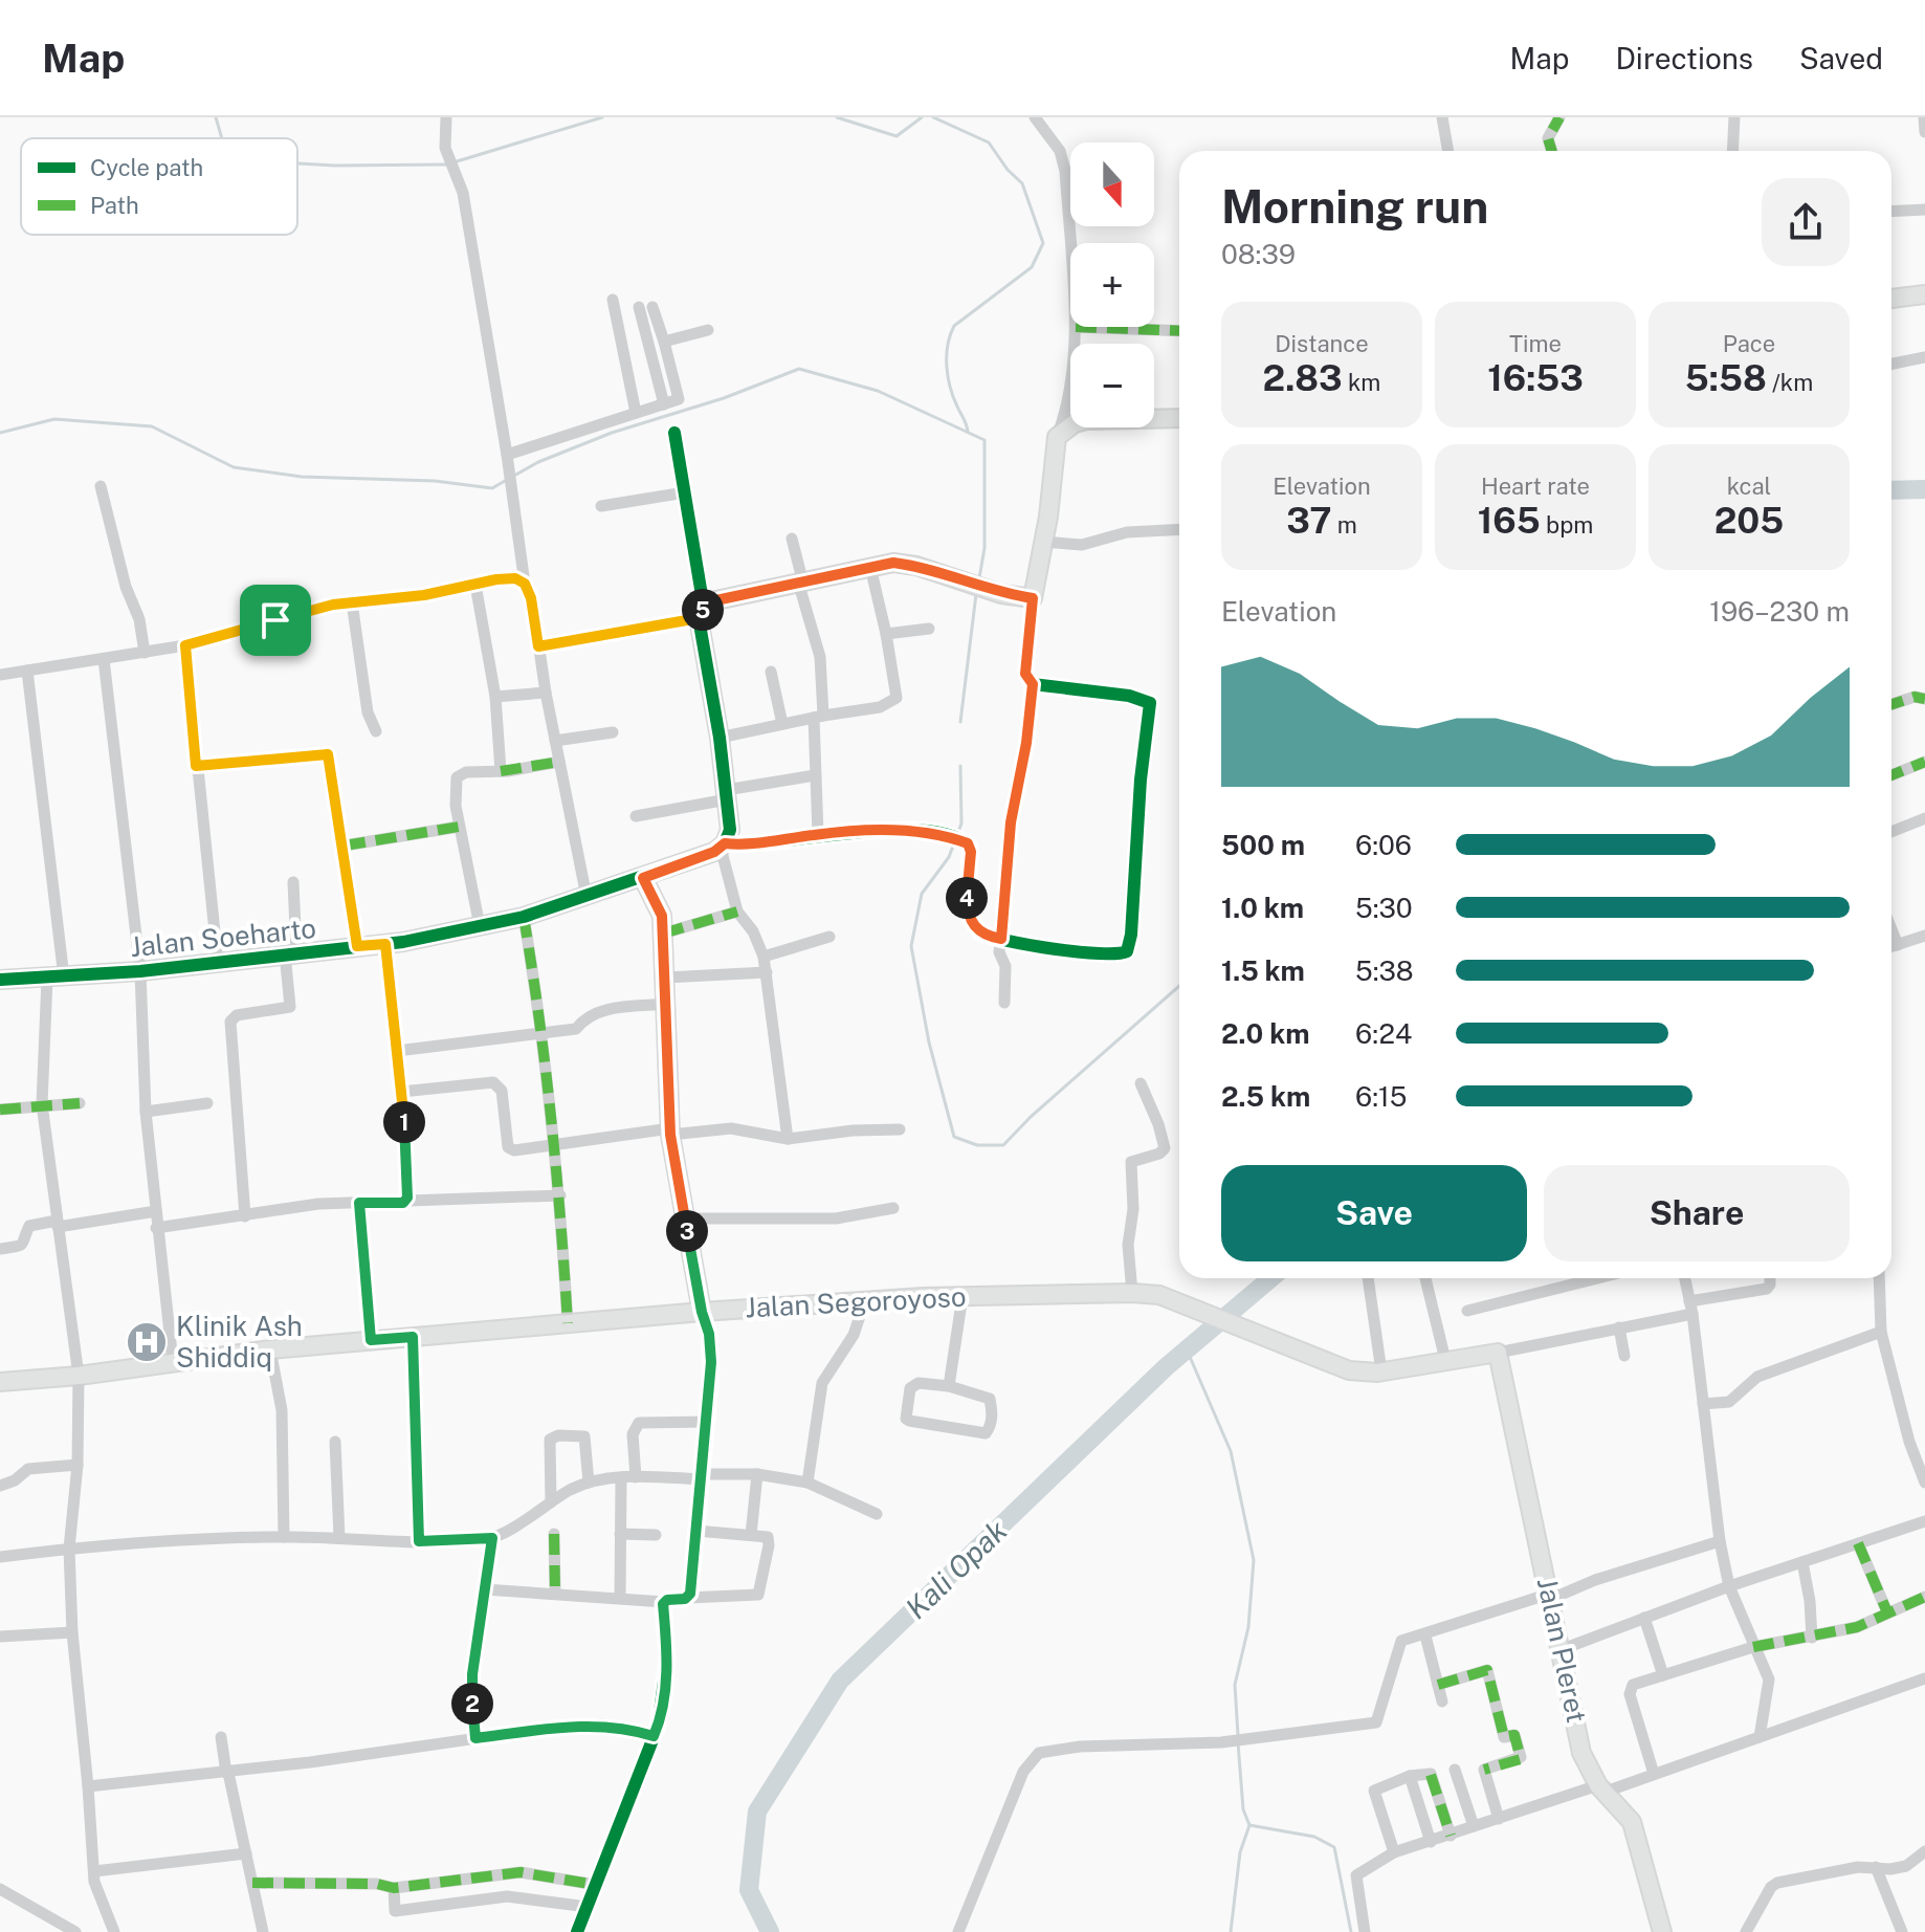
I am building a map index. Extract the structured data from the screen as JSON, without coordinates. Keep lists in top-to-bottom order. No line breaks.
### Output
{"streets":{"main road":["Jalan Soeharto","Jalan Segoroyoso","Jalan Pleret"]},"crossings":[["Jalan Segoroyoso","Jalan Pleret"]],"water":["Kali Opak"],"places":{"hospital":["Klinik Ash Shiddiq"]},"legend":["Cycle path","Path"],"north":"bottom","page":{"header":"Map","nav":["Map","Directions","Saved"],"map_buttons":["+","−"],"heading":["Morning run","08:39"],"stats":[["Distance","2.83 km"],["Time","16:53"],["Pace","5:58 /km"],["Elevation","37 m"],["Heart rate","165 bpm"],["kcal","205"]],"chart":["Elevation","196–230 m"],"pins":["5","4","1","3","2"],"list":[{"name":"500 m","note":"6:06"},{"name":"1.0 km","note":"5:30"},{"name":"1.5 km","note":"5:38"},{"name":"2.0 km","note":"6:24"},{"name":"2.5 km","note":"6:15"}],"buttons":["Save","Share"]}}
